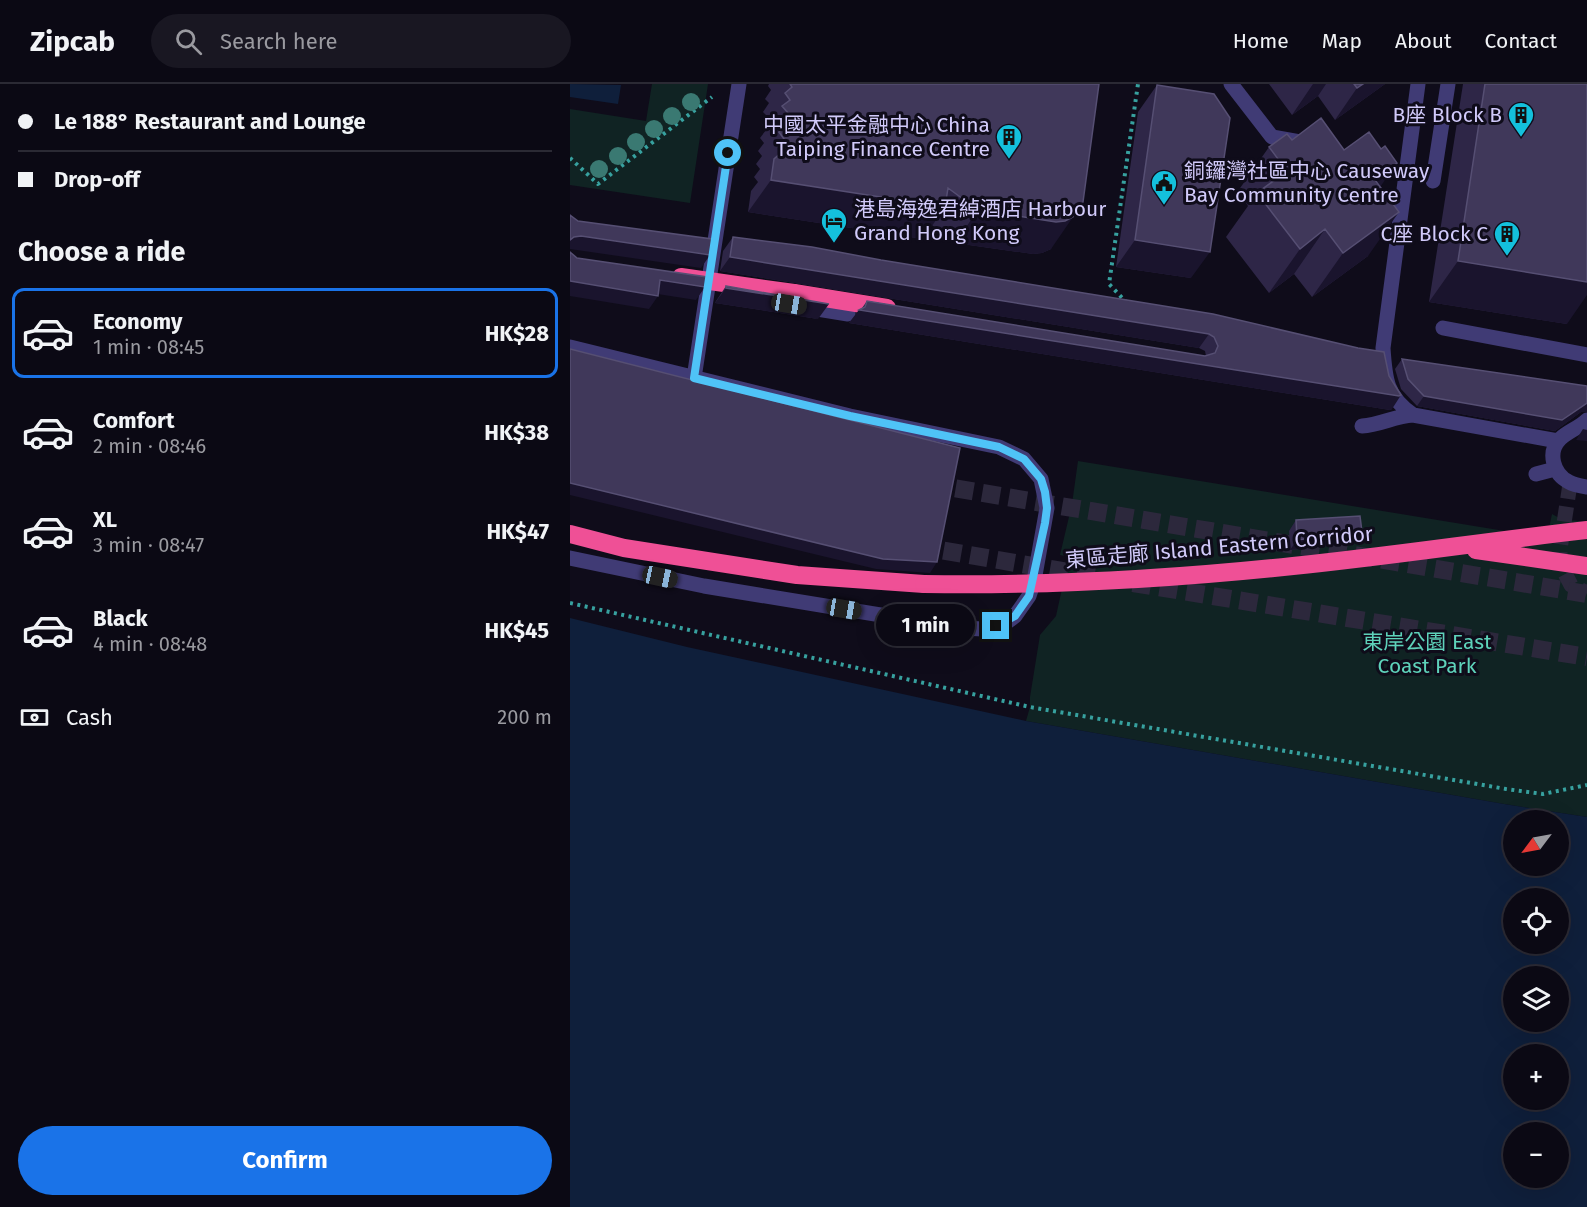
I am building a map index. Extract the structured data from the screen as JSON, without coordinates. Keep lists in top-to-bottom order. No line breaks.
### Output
{"streets":{"highway":["東區走廊 Island Eastern Corridor"]},"parks":["東岸公園 East Coast Park"],"places":{"building":["B座 Block B","中國太平金融中心 China Taiping Finance Centre","C座 Block C"],"public building":["銅鑼灣社區中心 Causeway Bay Community Centre"],"hotel":["港島海逸君綽酒店 Harbour Grand Hong Kong"]},"north":"bottom left","page":{"header":"Zipcab","search":"Search here","nav":["Home","Map","About","Contact"],"banner":["Le 188° Restaurant and Lounge","Drop-off"],"heading":"Choose a ride","list":[{"name":"Economy","note":"1 min · 08:45","value":"HK$28"},{"name":"Comfort","note":"2 min · 08:46","value":"HK$38"},{"name":"XL","note":"3 min · 08:47","value":"HK$47"},{"name":"Black","note":"4 min · 08:48","value":"HK$45"}],"bubble":"1 min","pay":["Cash","200 m"],"map_buttons":["+","−"],"buttons":"Confirm"}}
